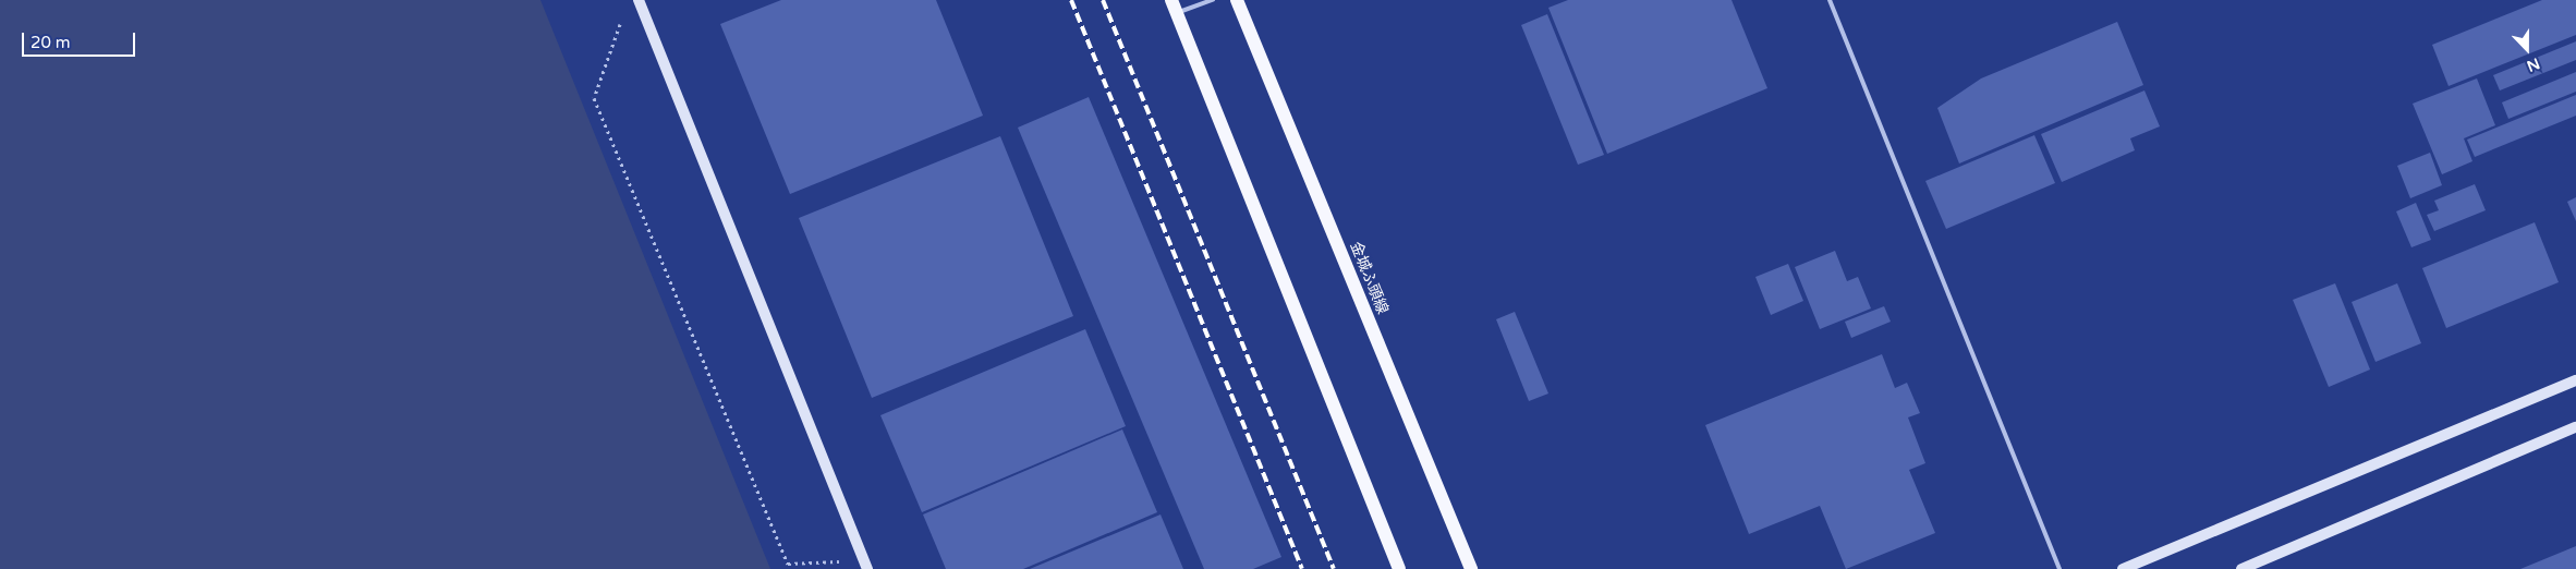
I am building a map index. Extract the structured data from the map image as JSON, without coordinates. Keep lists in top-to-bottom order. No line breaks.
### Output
{"streets":{"main road":["金城ふ頭線"]},"scale_bar":"20 m","north":"bottom"}
